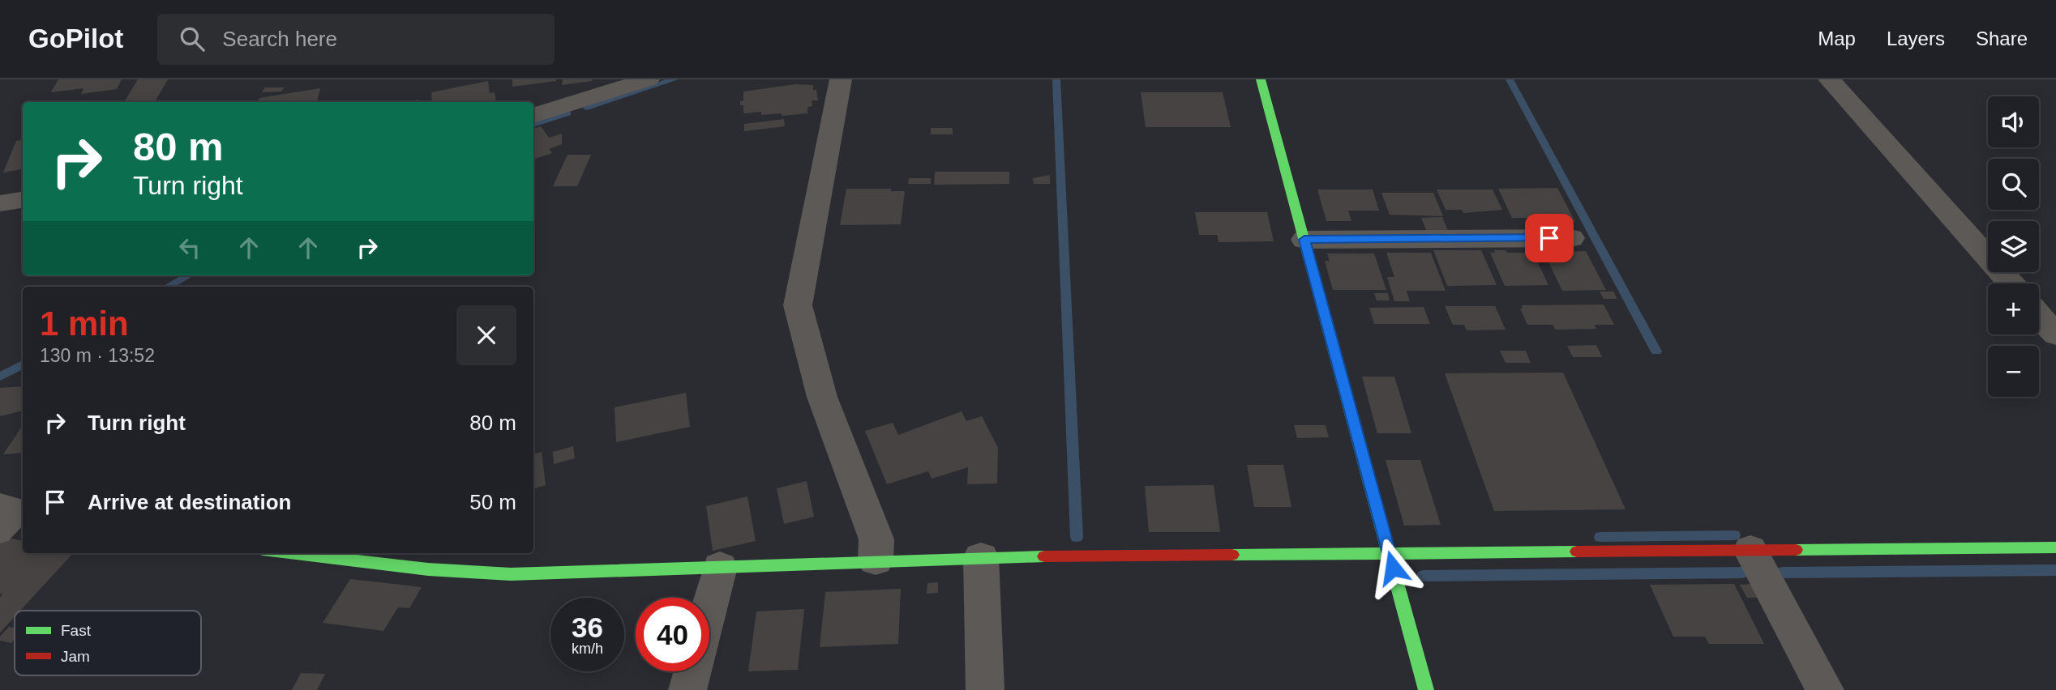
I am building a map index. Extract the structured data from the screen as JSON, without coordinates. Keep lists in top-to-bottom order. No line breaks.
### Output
{"legend":["Fast","Jam"],"page":{"header":"GoPilot","search":"Search here","nav":["Map","Layers","Share"],"map_buttons":["+","−"],"turn":["80 m","Turn right"],"heading":["1 min","130 m · 13:52"],"list":[{"name":"Turn right","value":"80 m"},{"name":"Arrive at destination","value":"50 m"}],"speed":"36 km/h","limit":"40"}}
